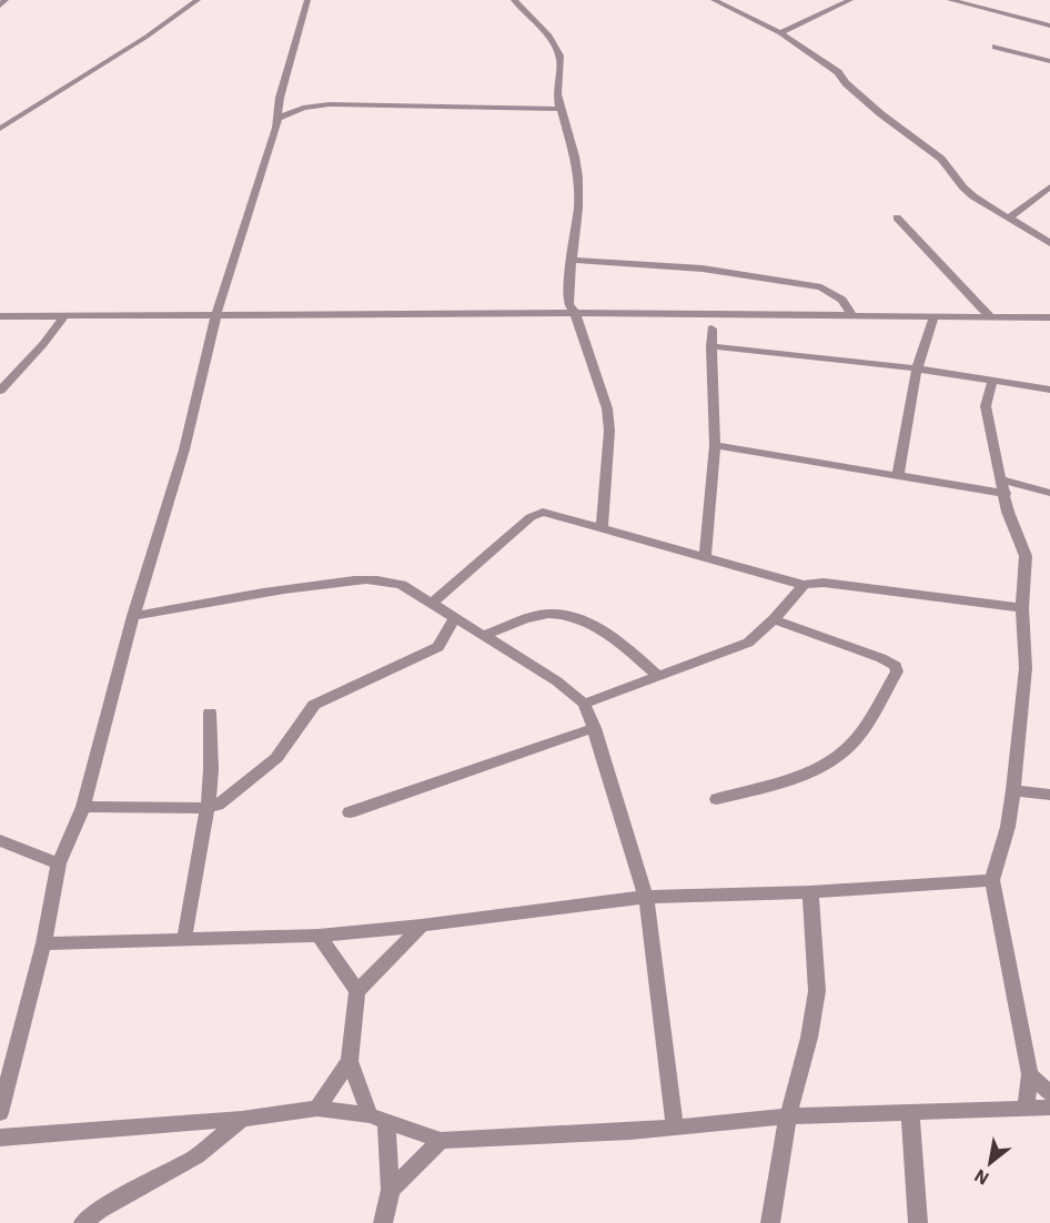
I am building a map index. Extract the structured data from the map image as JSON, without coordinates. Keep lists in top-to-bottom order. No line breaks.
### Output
{"north":"bottom left"}
